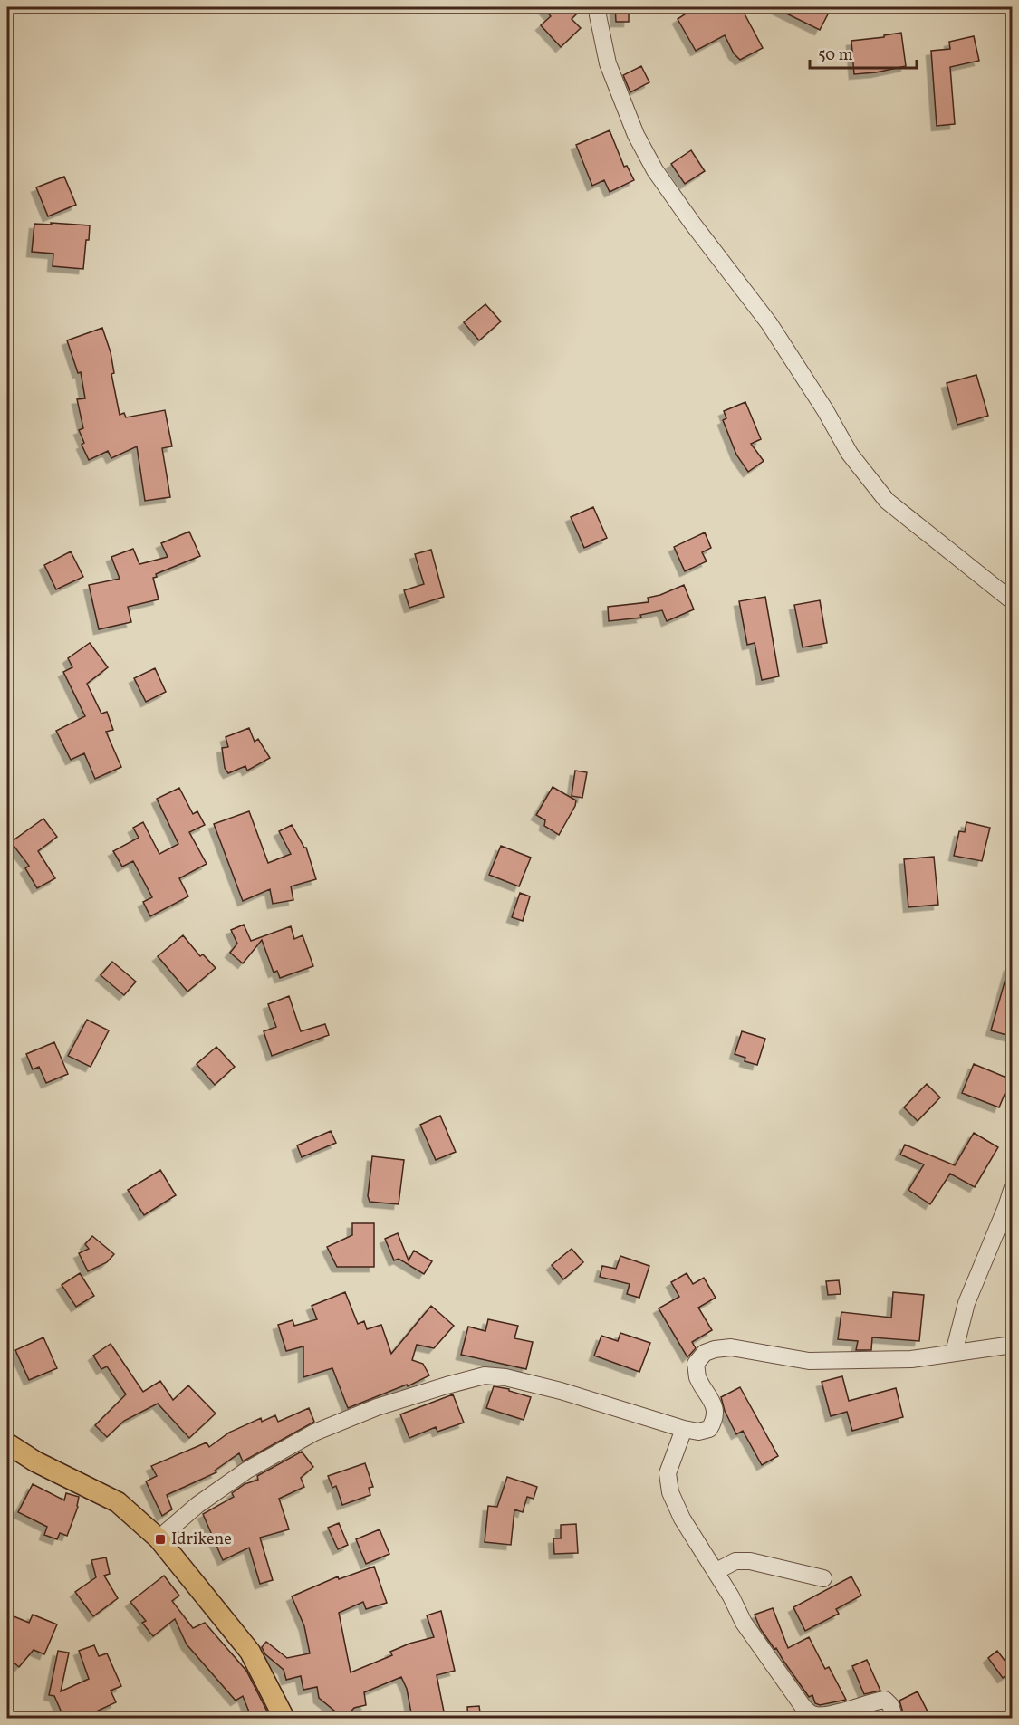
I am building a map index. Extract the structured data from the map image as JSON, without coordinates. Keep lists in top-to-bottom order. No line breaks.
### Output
{"places":{"transit":["Idrikene"]},"scale_bar":"50 m"}
